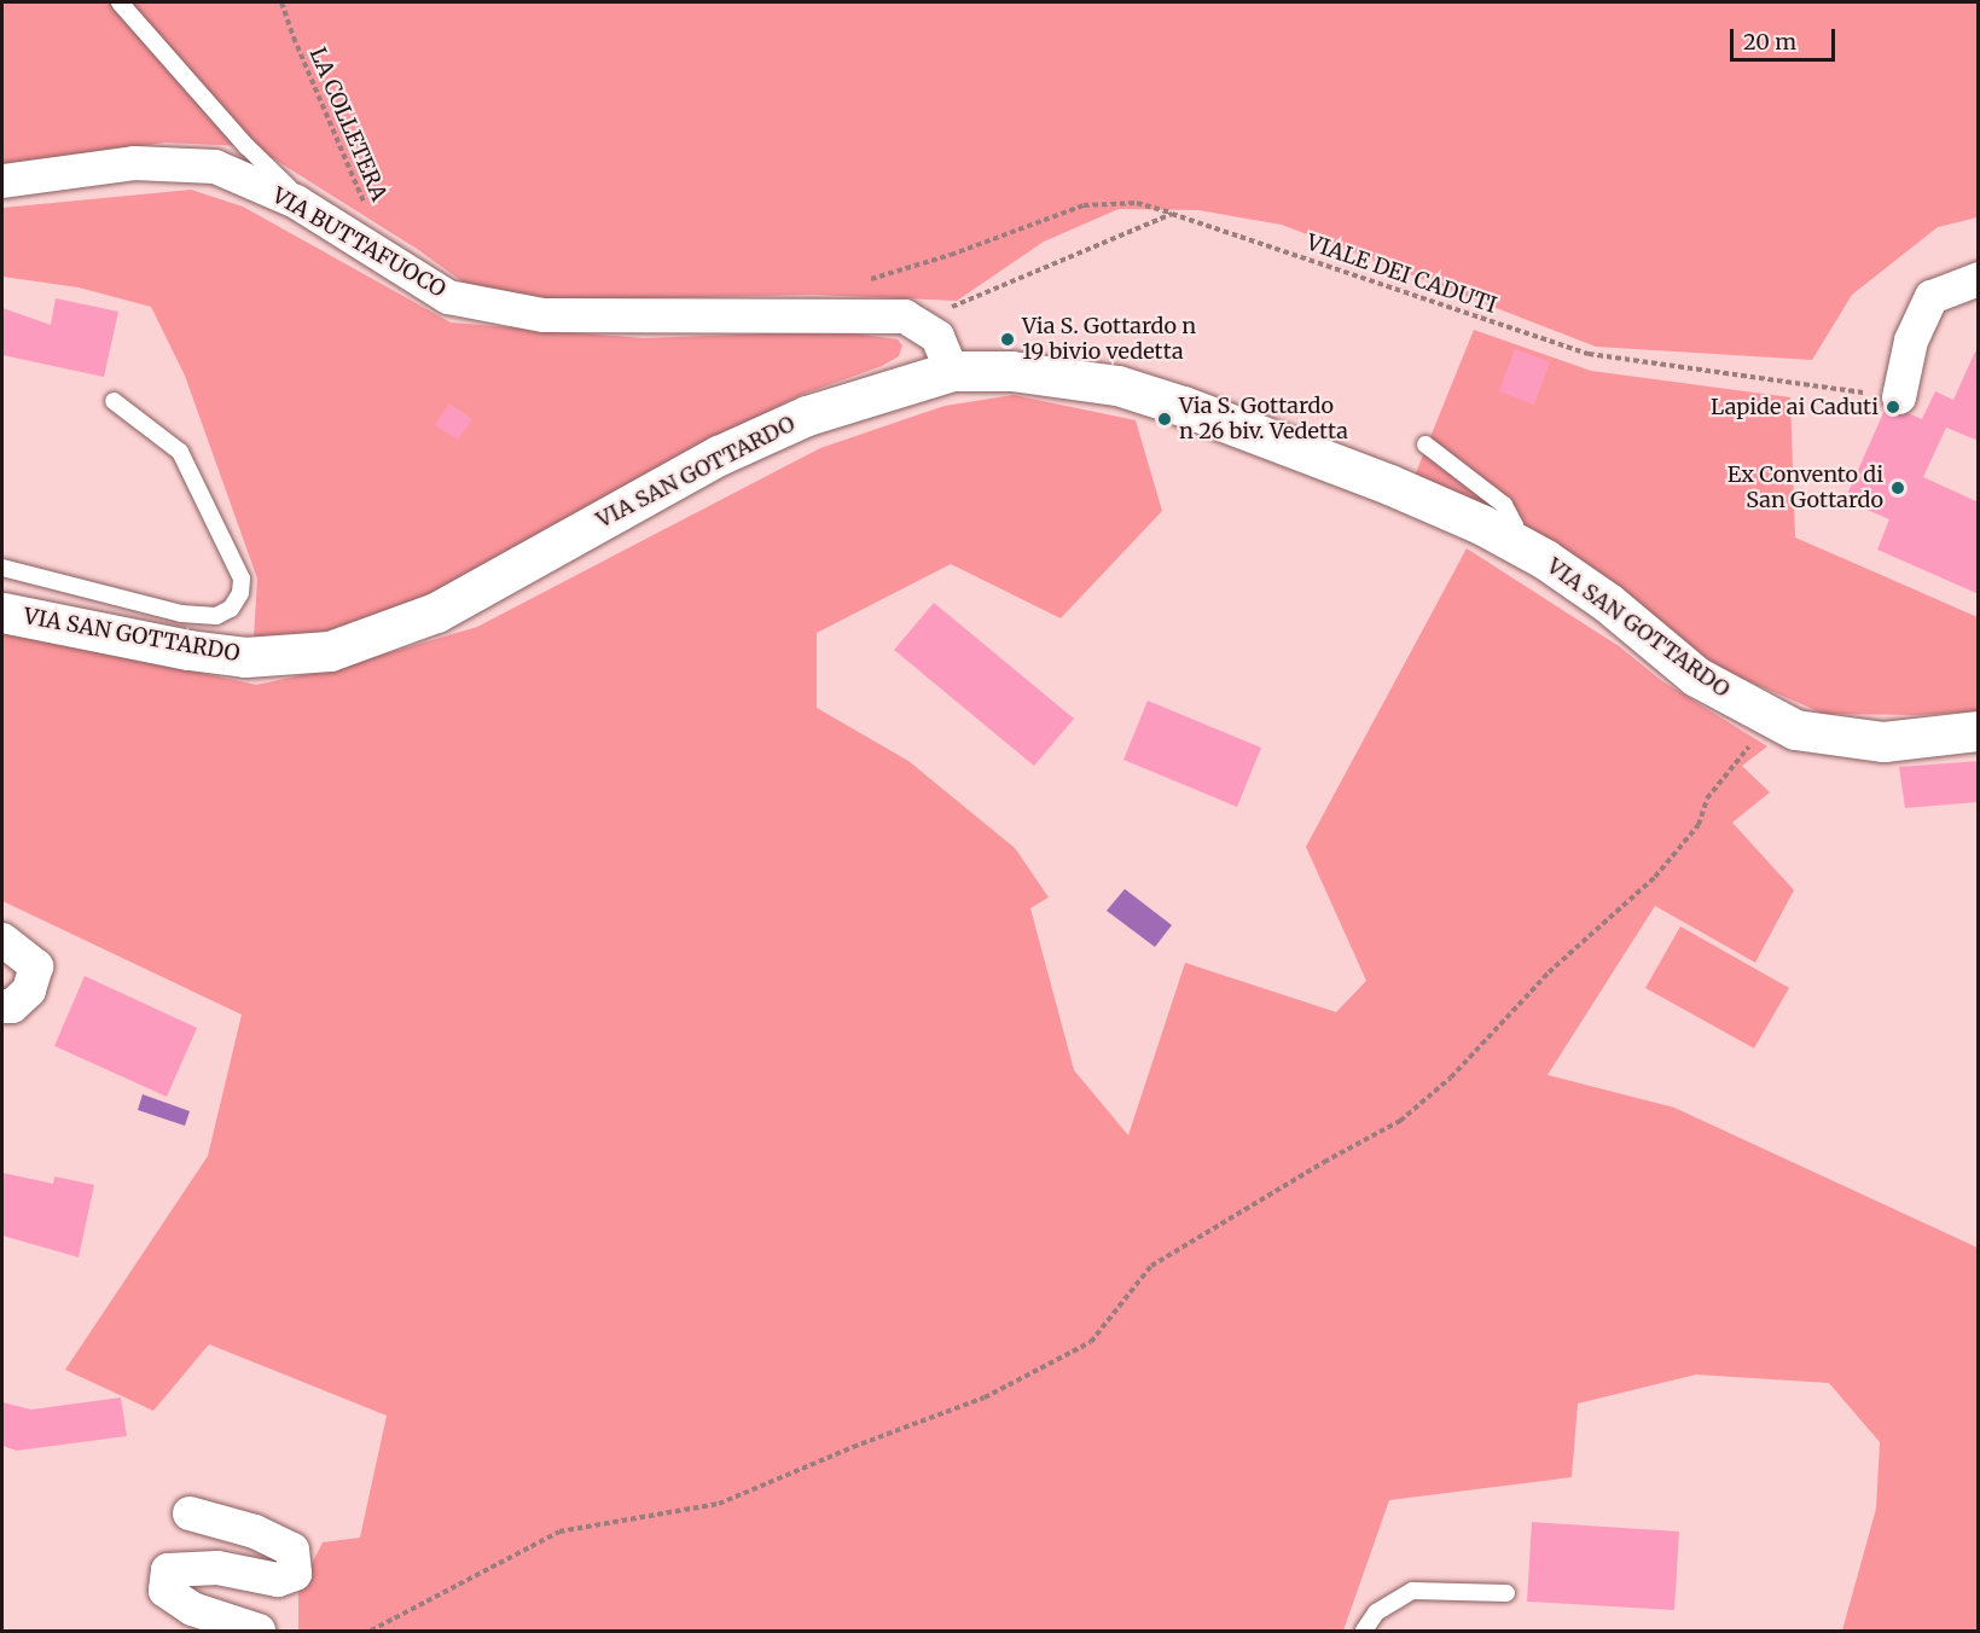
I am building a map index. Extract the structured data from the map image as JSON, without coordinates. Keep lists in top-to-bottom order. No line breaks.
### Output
{"streets":{"street":["VIA BUTTAFUOCO","VIA SAN GOTTARDO"],"path":["LA COLLETERA","VIALE DEI CADUTI"]},"places":["Via S. Gottardo n 19 bivio vedetta","Lapide ai Caduti","Via S. Gottardo n 26 biv. Vedetta","Ex Convento di San Gottardo"],"scale_bar":"20 m"}
